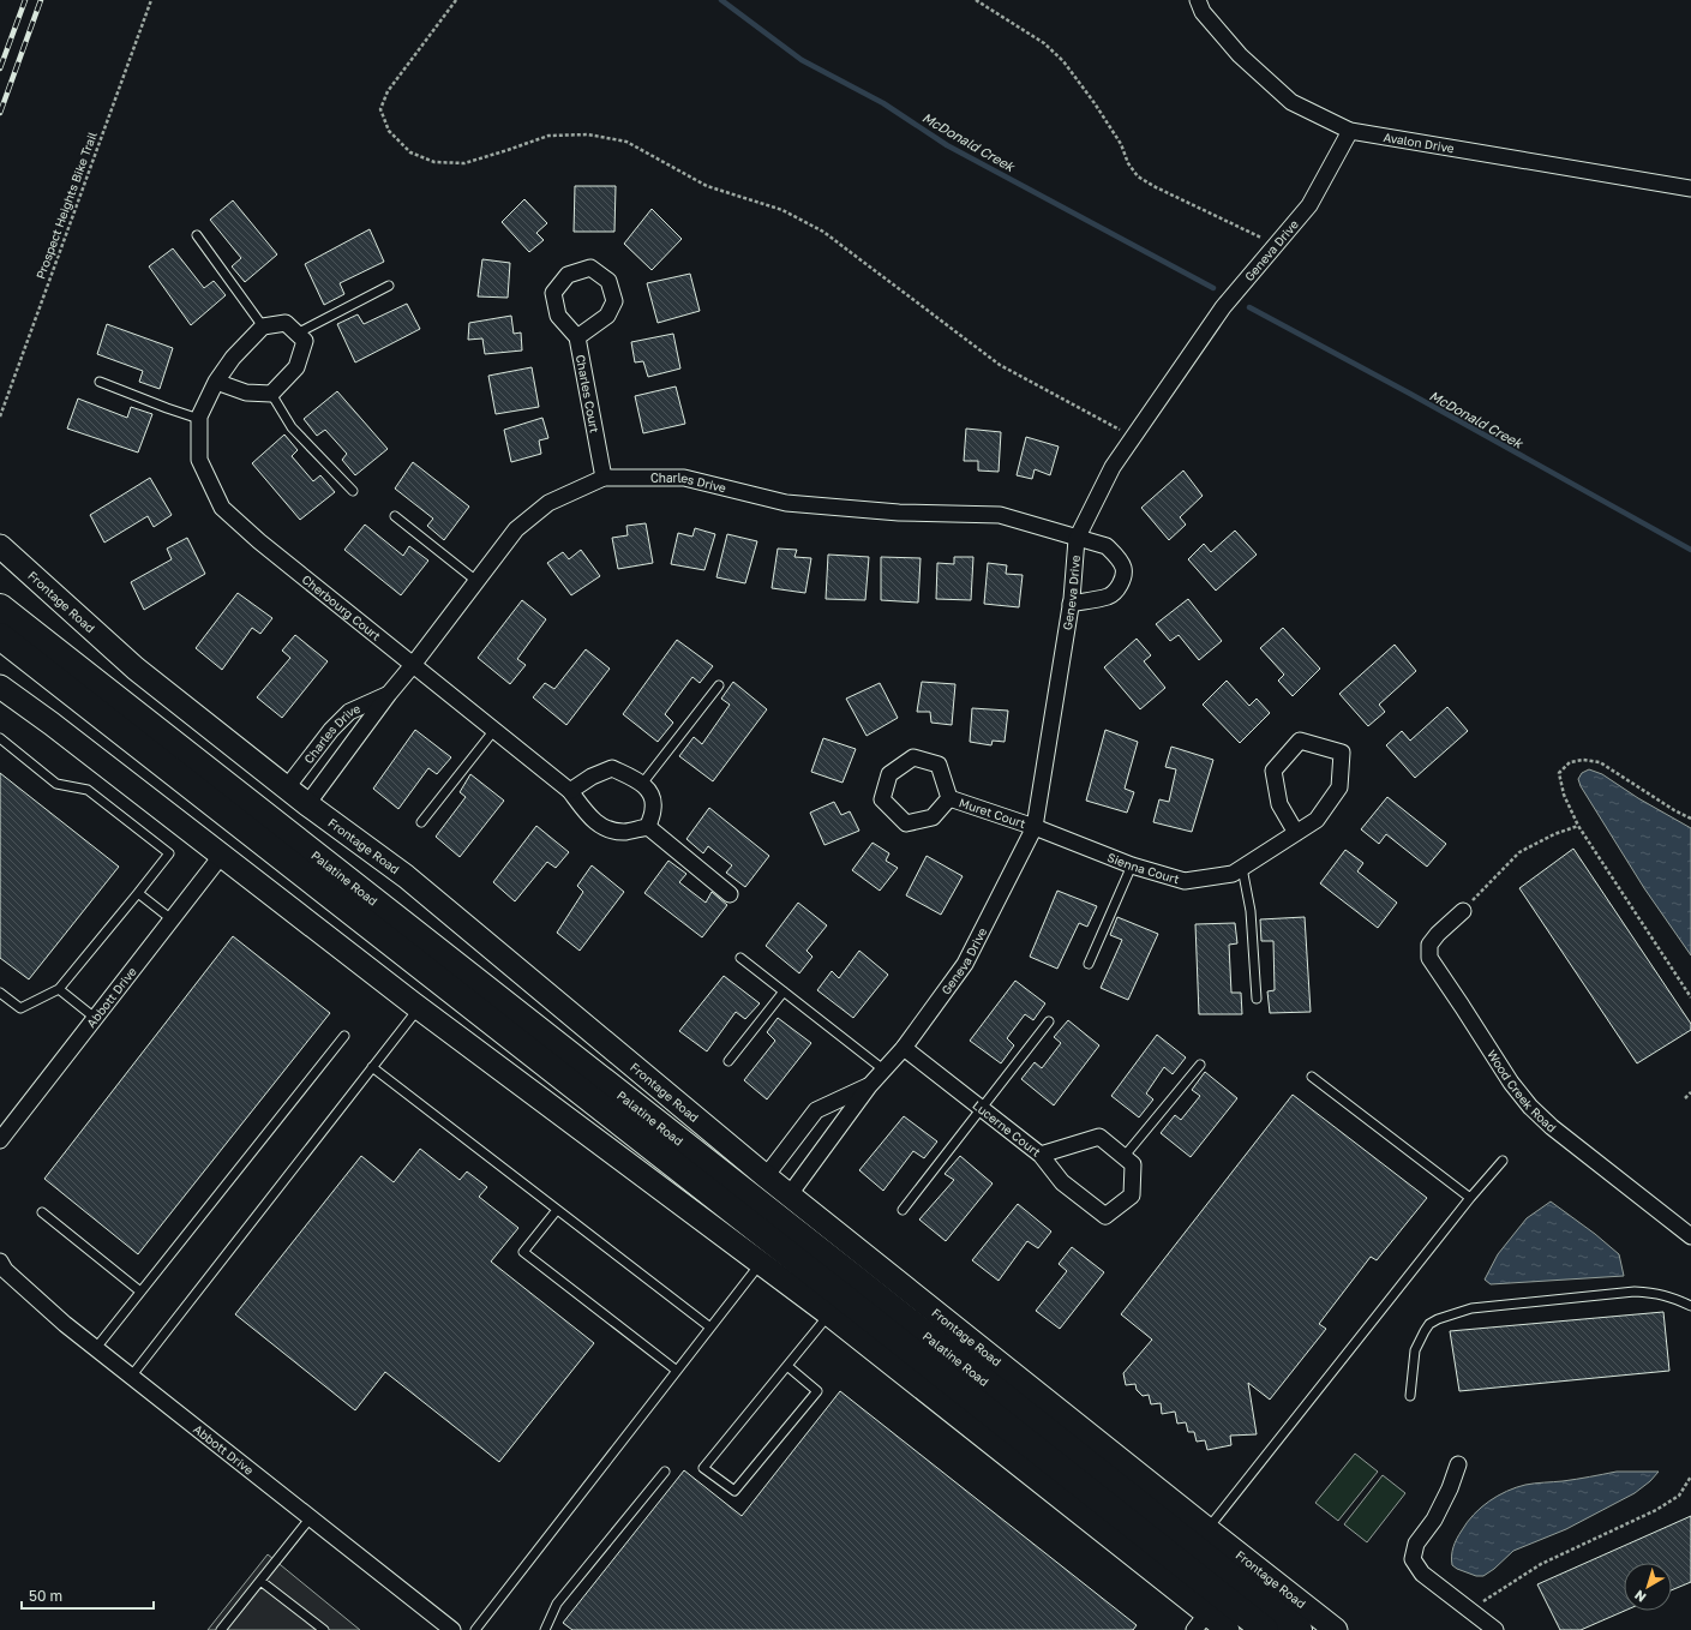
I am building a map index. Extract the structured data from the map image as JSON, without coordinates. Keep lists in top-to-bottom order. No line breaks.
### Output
{"streets":{"highway":["Palatine Road"],"street":["Avalon Drive","Geneva Drive","Charles Court","Charles Drive","Frontage Road","Cherbourg Court","Muret Court","Sienna Court","Abbott Drive","Wood Creek Road","Lucerne Court"],"path":["Prospect Heights Bike Trail"]},"crossings":[["Avalon Drive","Geneva Drive"],["Geneva Drive","Charles Drive"],["Geneva Drive","Frontage Road"],["Geneva Drive","Muret Court"],["Geneva Drive","Sienna Court"],["Geneva Drive","Lucerne Court"],["Charles Court","Charles Drive"],["Charles Drive","Frontage Road"],["Charles Drive","Cherbourg Court"],["Muret Court","Sienna Court"]],"water":["McDonald Creek"],"scale_bar":"50 m","north":"bottom left"}
